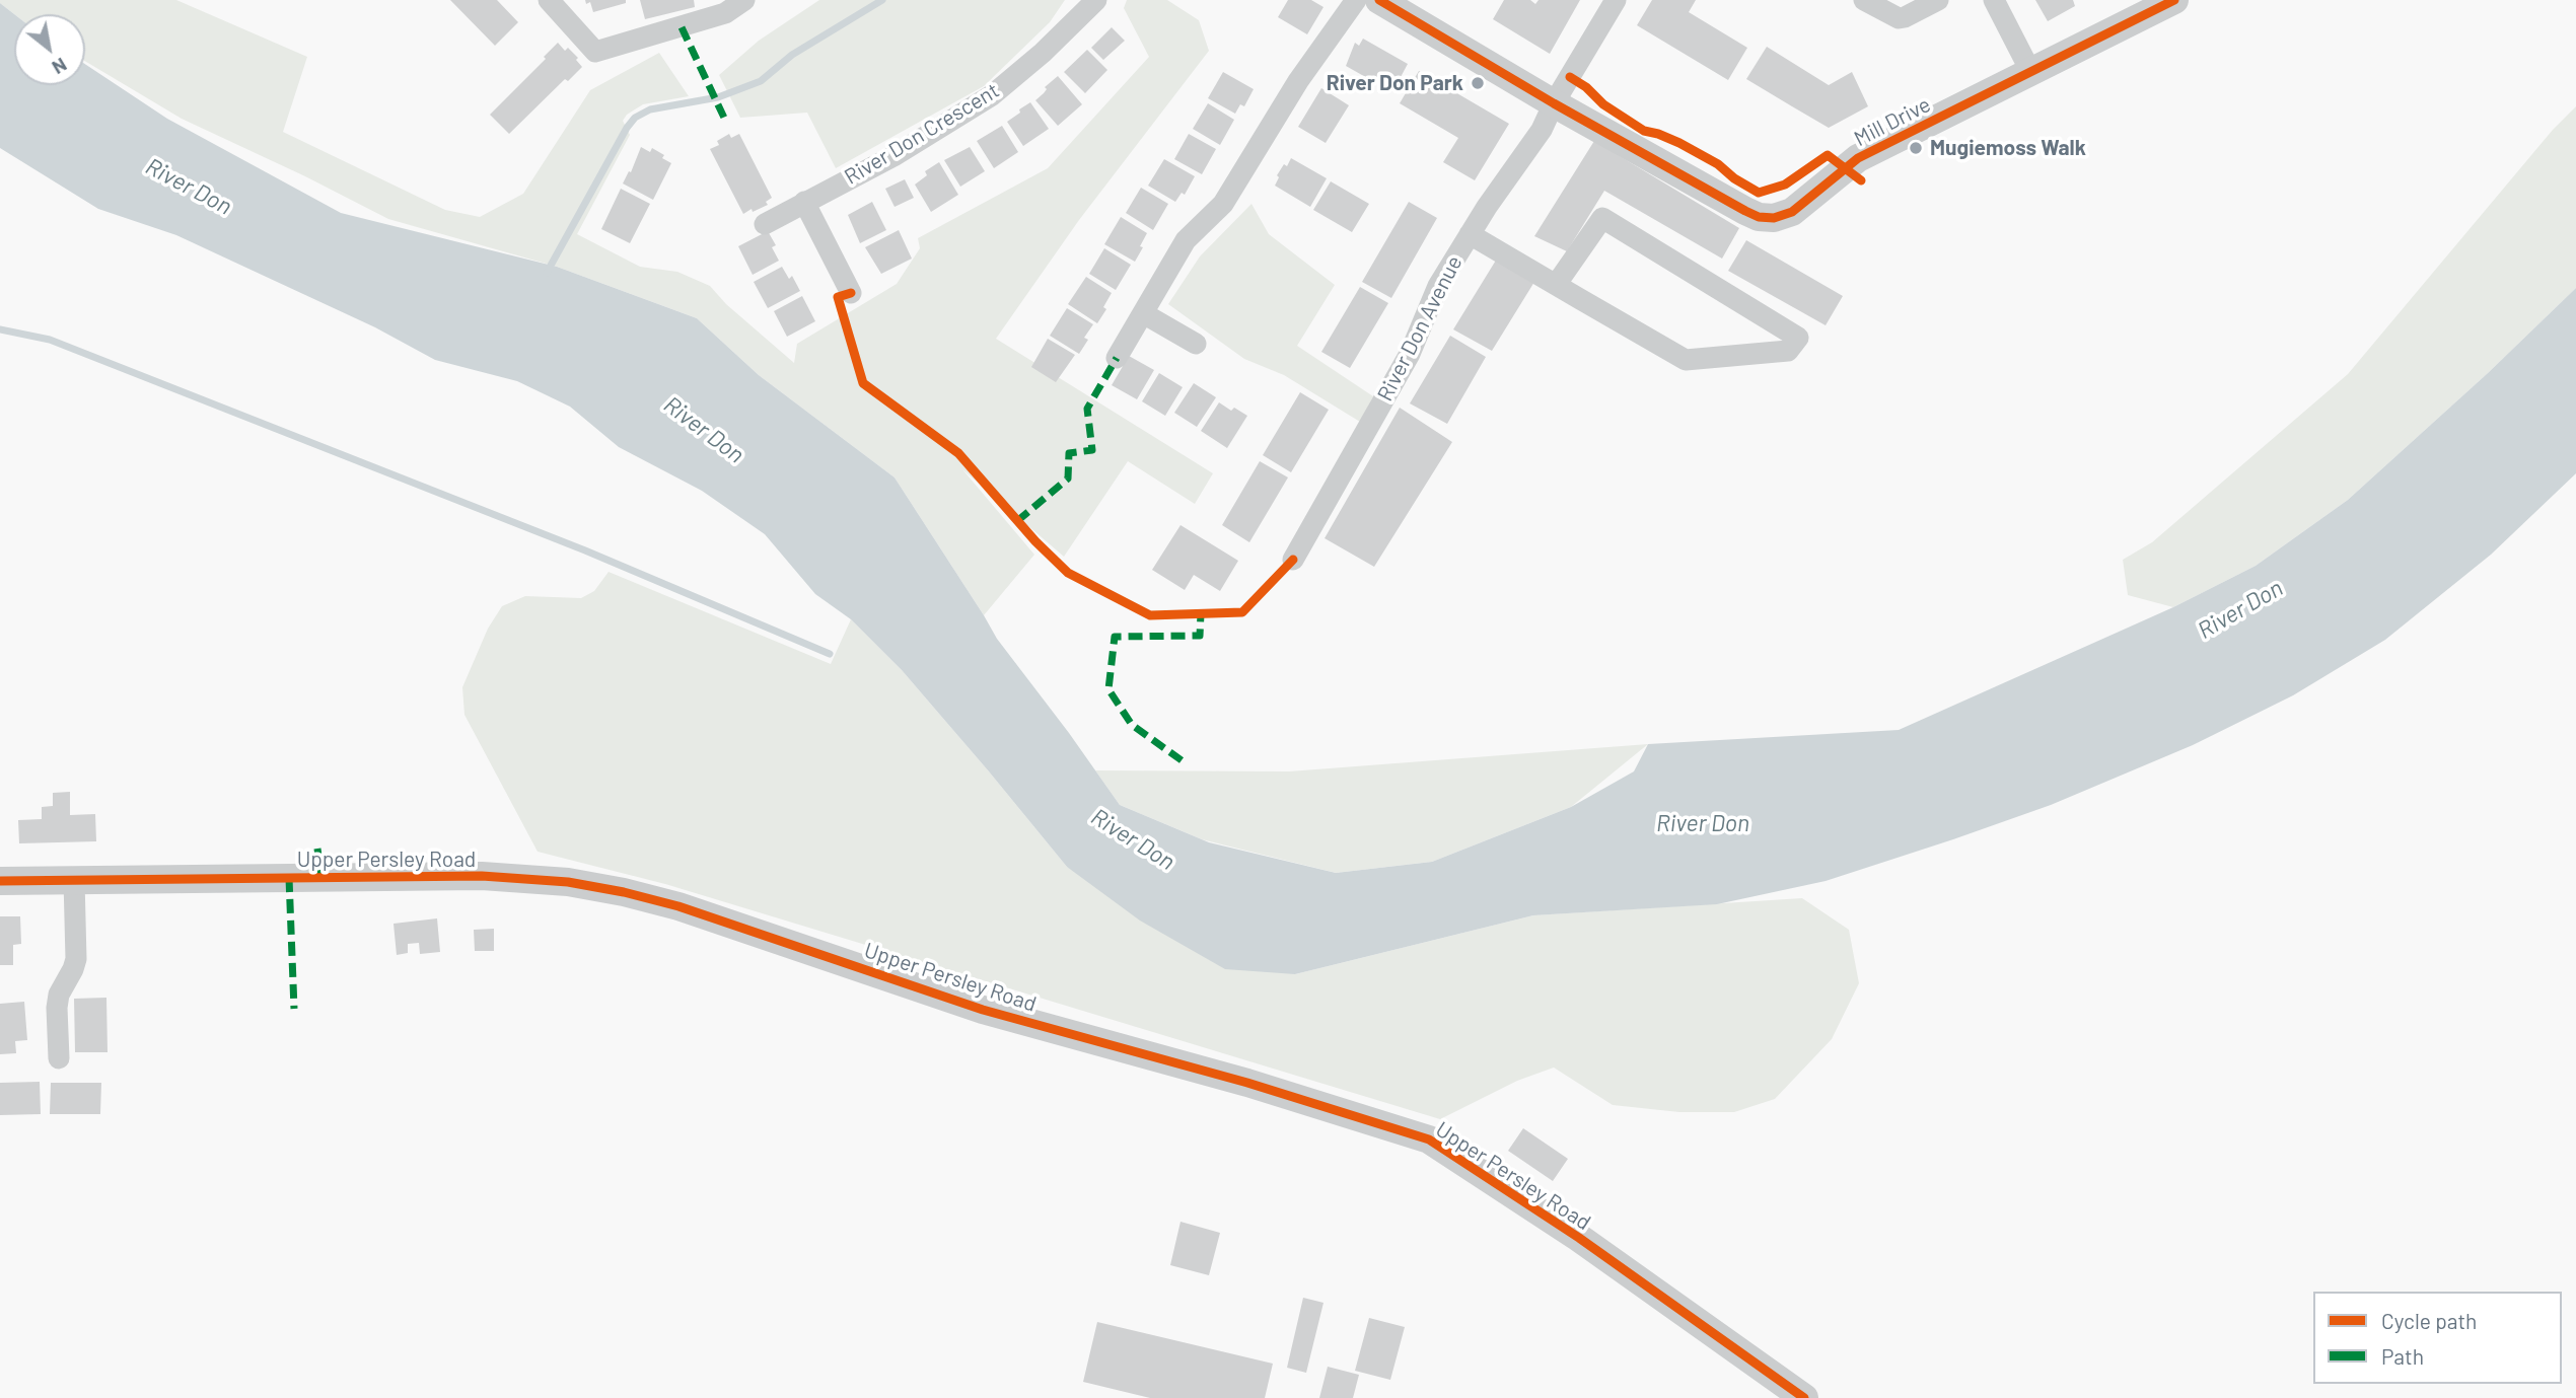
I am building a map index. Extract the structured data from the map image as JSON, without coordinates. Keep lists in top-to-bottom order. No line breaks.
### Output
{"streets":{"street":["Mill Drive","River Don Crescent","River Don Avenue","Upper Persley Road"]},"crossings":[["Mill Drive","River Don Avenue"]],"water":["River Don"],"places":["River Don Park","Mugiemoss Walk"],"legend":["Cycle path","Path"],"north":"bottom right"}
